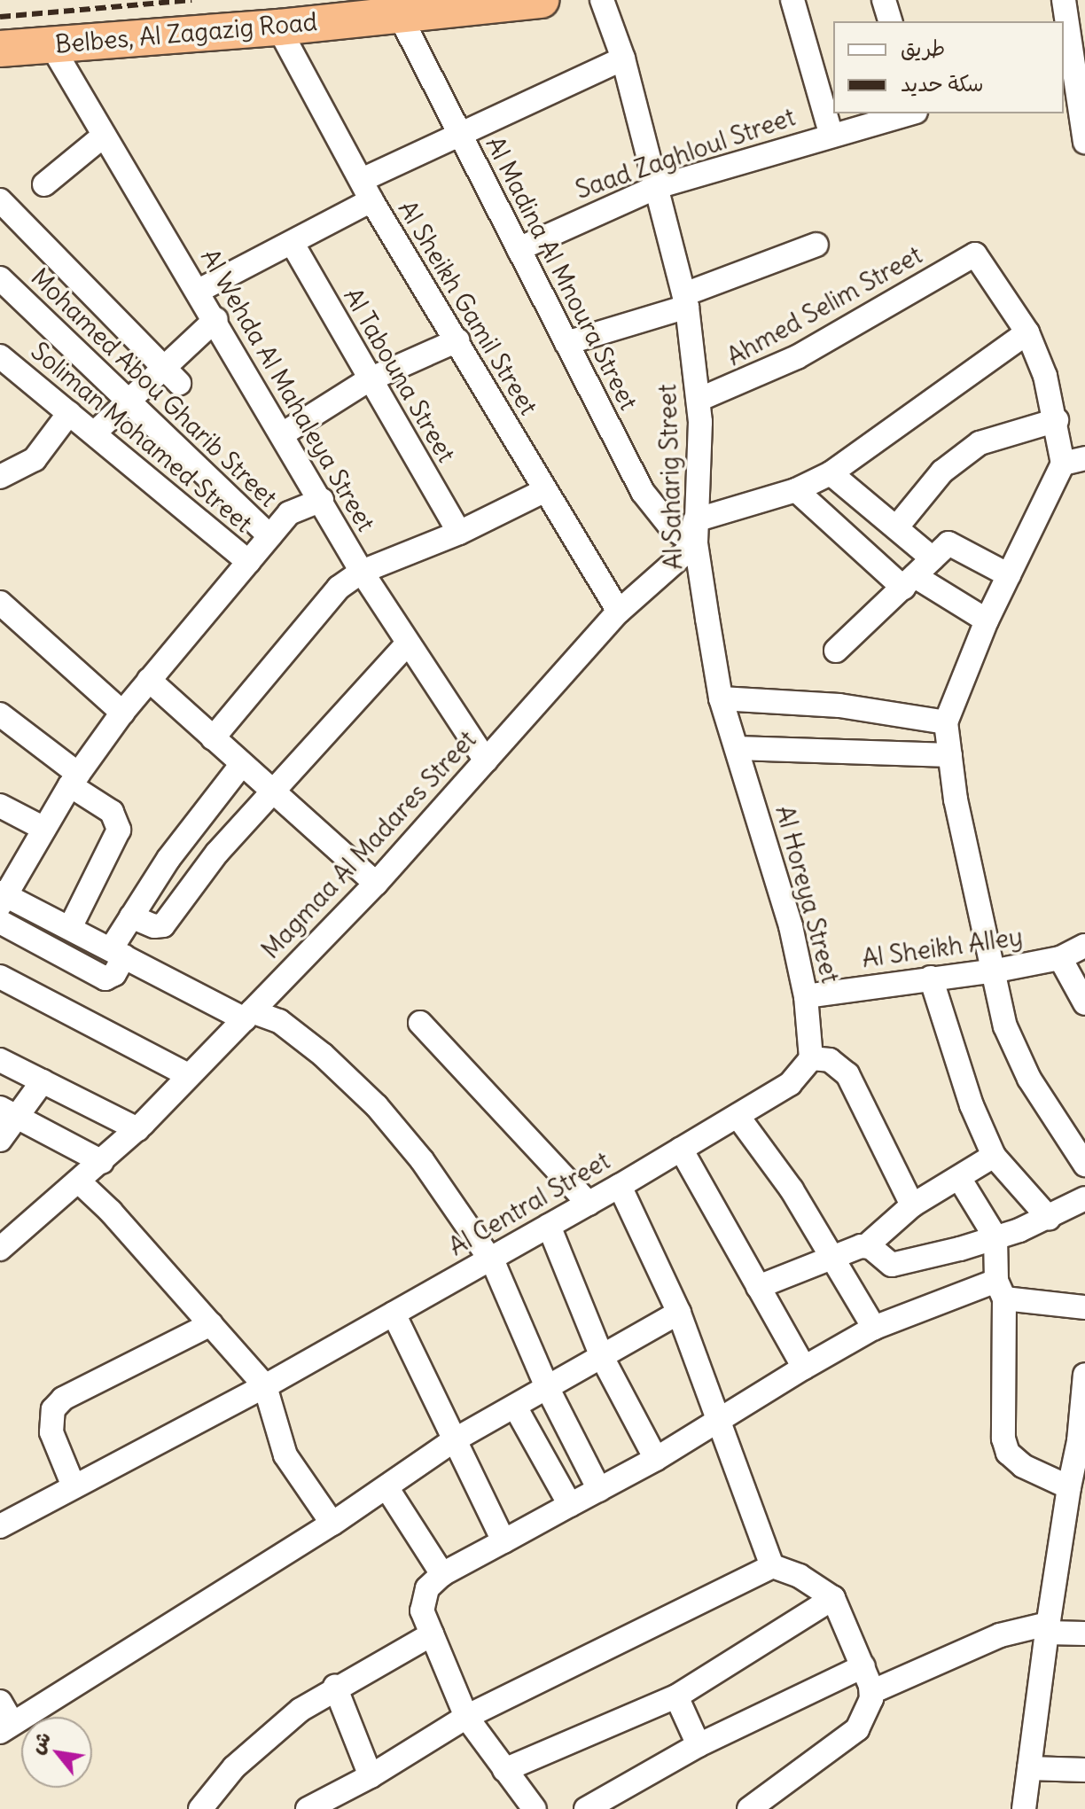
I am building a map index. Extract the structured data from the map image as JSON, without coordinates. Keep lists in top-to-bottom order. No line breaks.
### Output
{"streets":{"highway":["Belbes, Al Zagazig Road"],"street":["Saad Zaghloul Street","Al Madina Al Mnoura Street","Ahmed Selim Street","Al Sheikh Gamil Street","Al Tabouna Street","Mohamed Abou Gharib Street","Al Wehda Al Mahaleya Street","Soliman Mohamed Street","Al Saharig Street","Magmaa Al Madares Street","Al Horeya Street","Al Sheikh Alley","Al Central Street"]},"crossings":[["Belbes, Al Zagazig Road","Al Madina Al Mnoura Street"],["Belbes, Al Zagazig Road","Al Sheikh Gamil Street"],["Belbes, Al Zagazig Road","Al Wehda Al Mahaleya Street"],["Saad Zaghloul Street","Al Madina Al Mnoura Street"],["Saad Zaghloul Street","Al Saharig Street"],["Al Madina Al Mnoura Street","Al Saharig Street"],["Al Madina Al Mnoura Street","Magmaa Al Madares Street"],["Ahmed Selim Street","Al Saharig Street"],["Al Sheikh Gamil Street","Magmaa Al Madares Street"],["Al Wehda Al Mahaleya Street","Magmaa Al Madares Street"],["Al Saharig Street","Magmaa Al Madares Street"],["Al Saharig Street","Al Horeya Street"],["Al Horeya Street","Al Sheikh Alley"],["Al Horeya Street","Al Central Street"]],"legend":["طريق","سكة حديد"],"north":"top left"}
